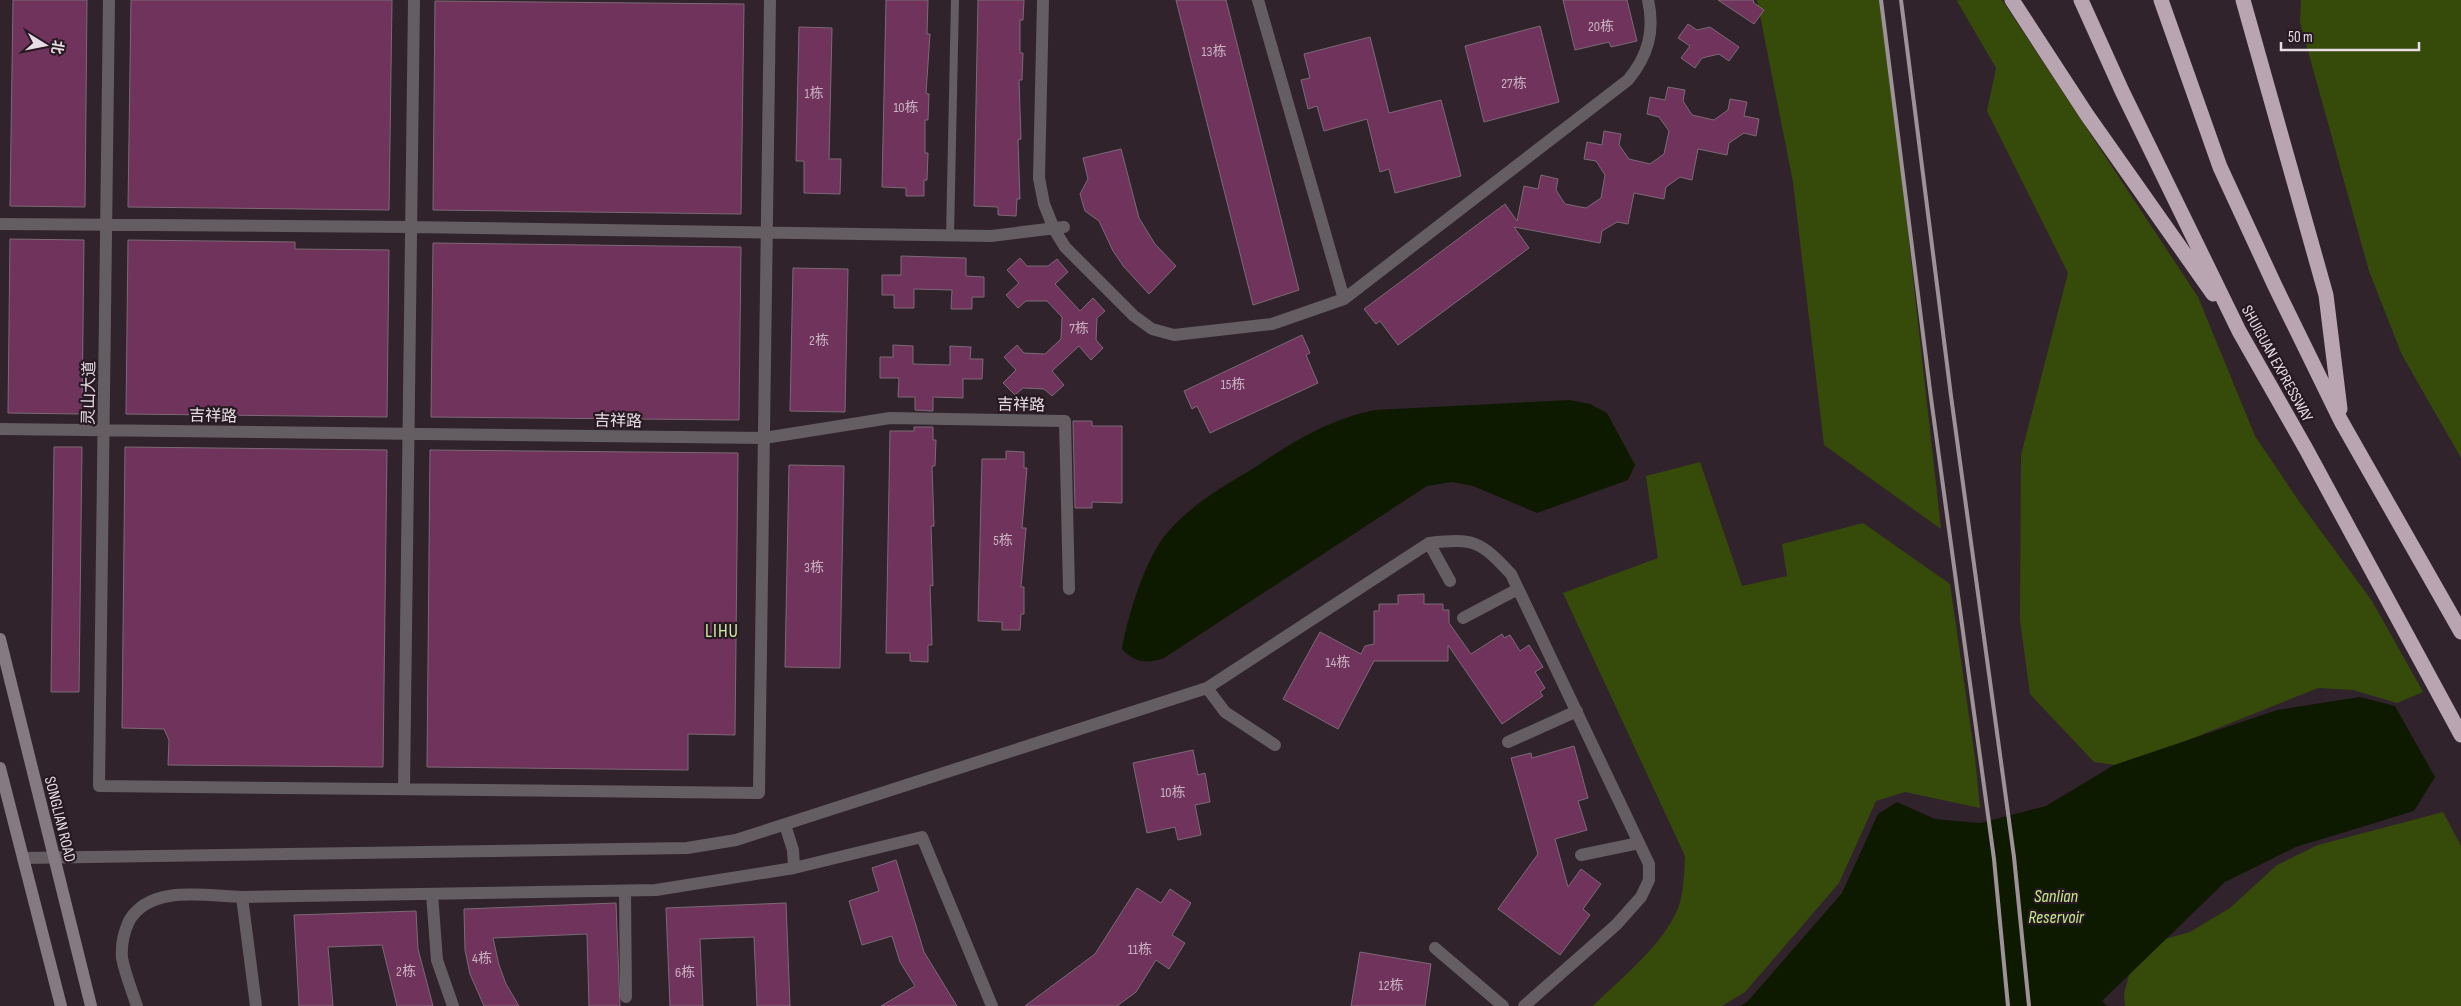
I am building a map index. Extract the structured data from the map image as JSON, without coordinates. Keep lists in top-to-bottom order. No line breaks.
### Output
{"streets":{"highway":["SHUIGUAN EXPRESSWAY"],"street":["灵山大道","吉祥路","SONGLIAN ROAD"]},"crossings":[["灵山大道","吉祥路"]],"districts":["LIHU"],"water":["Sanlian Reservoir"],"house_numbers":["20栋","13栋","27栋","1栋","10栋","7栋","2栋","15栋","5栋","3栋","14栋","10栋","11栋","4栋","2栋","6栋","12栋"],"scale_bar":"50 m","north":"right"}
